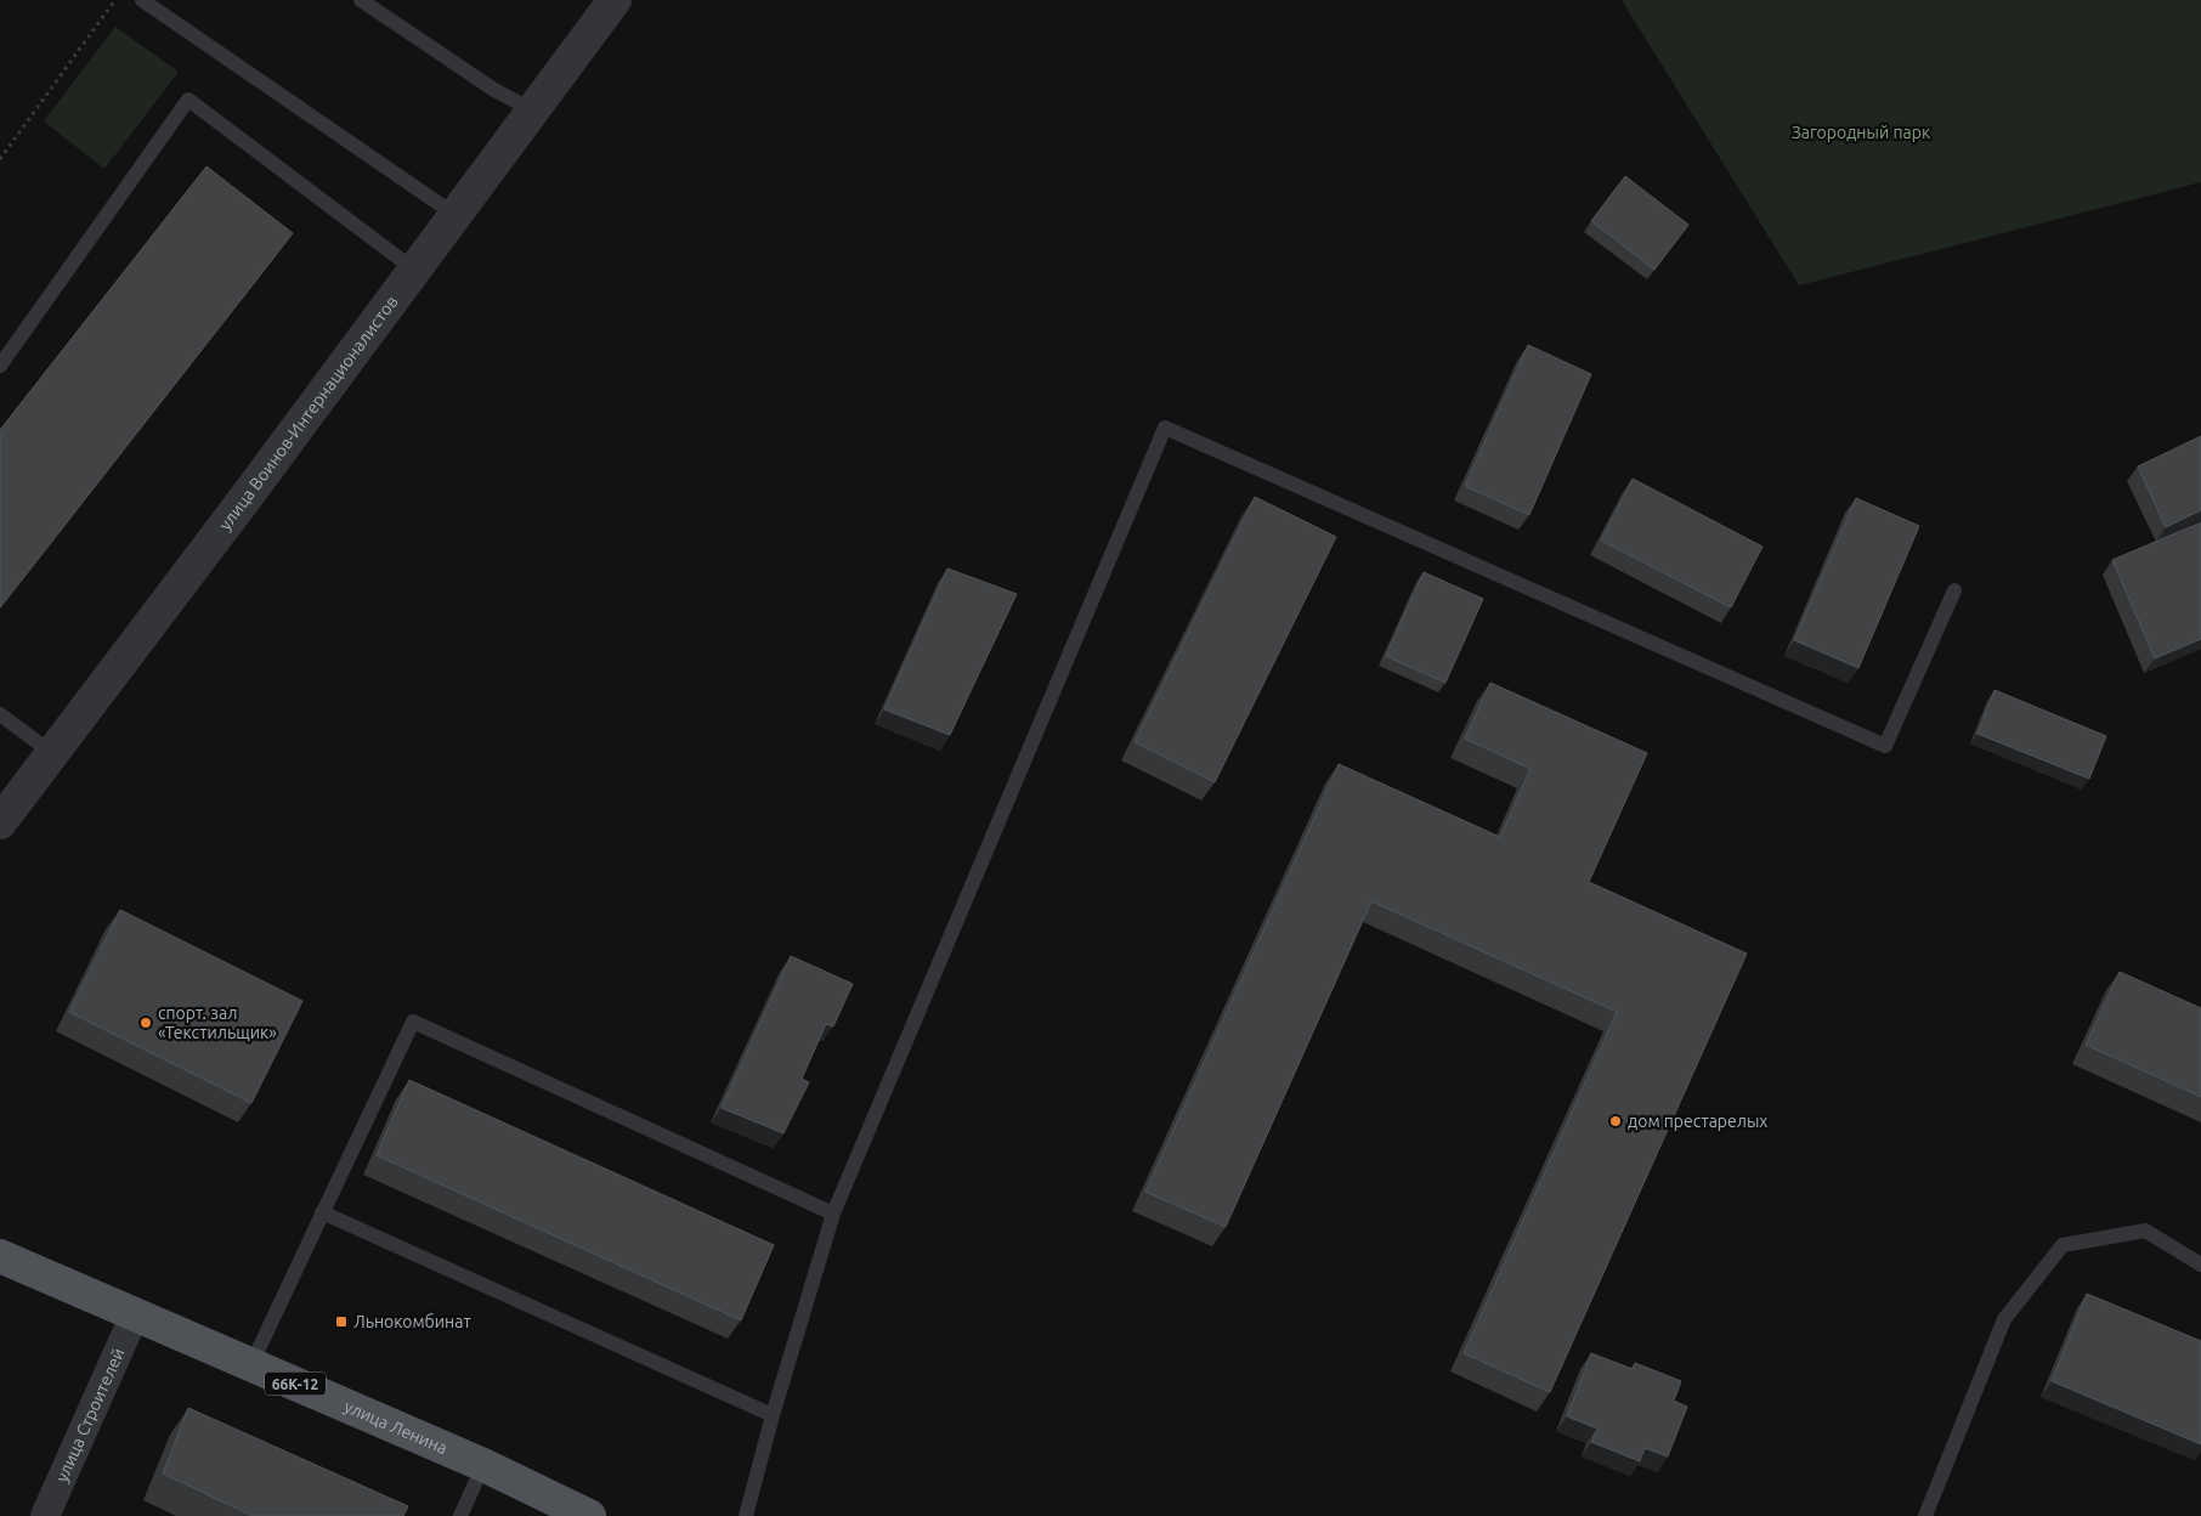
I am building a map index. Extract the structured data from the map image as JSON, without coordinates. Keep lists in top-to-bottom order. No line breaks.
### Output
{"streets":{"main road":["66К-12","улица Ленина"],"street":["улица Воинов-Интернационалистов","улица Строителей"]},"crossings":[["улица Строителей","улица Ленина"]],"parks":["Загородный парк"],"places":{"other":["спорт. зал «Текстильщик»","дом престарелых"],"transit":["Льнокомбинат"]}}
